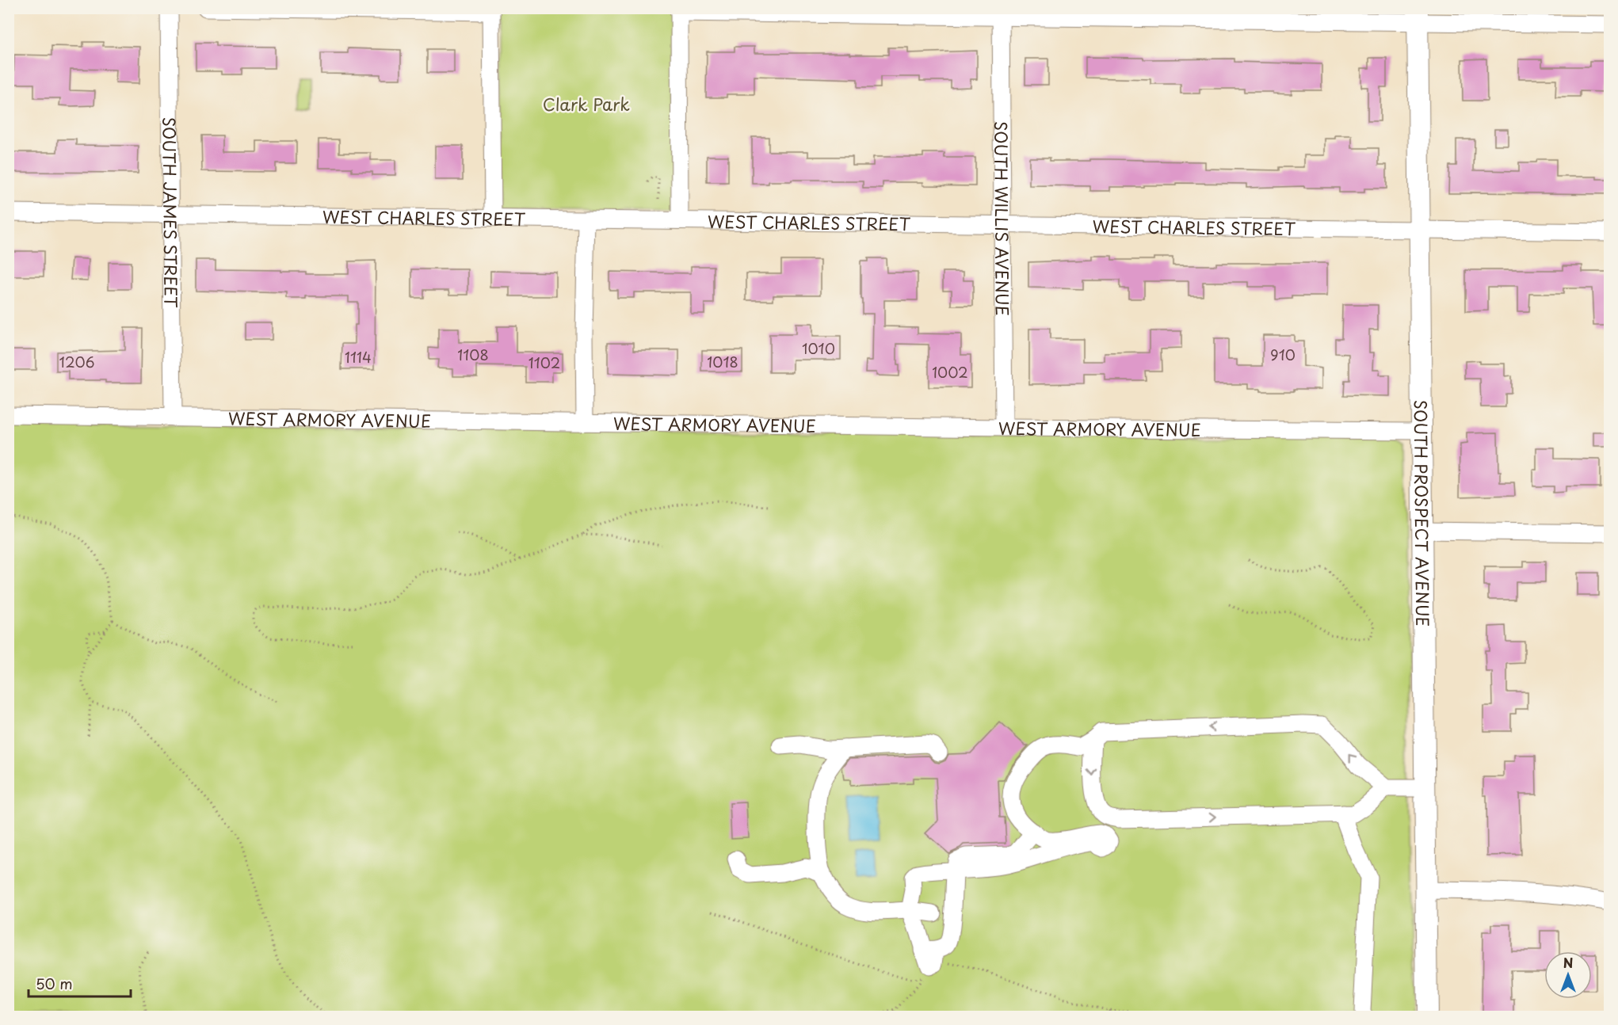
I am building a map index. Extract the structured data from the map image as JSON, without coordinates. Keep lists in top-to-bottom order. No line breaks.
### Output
{"streets":{"main road":["SOUTH PROSPECT AVENUE"],"street":["SOUTH JAMES STREET","WEST CHARLES STREET","SOUTH WILLIS AVENUE","WEST ARMORY AVENUE"]},"crossings":[["SOUTH JAMES STREET","WEST CHARLES STREET"],["SOUTH JAMES STREET","WEST ARMORY AVENUE"],["WEST CHARLES STREET","SOUTH WILLIS AVENUE"],["WEST CHARLES STREET","SOUTH PROSPECT AVENUE"],["SOUTH WILLIS AVENUE","WEST ARMORY AVENUE"],["WEST ARMORY AVENUE","SOUTH PROSPECT AVENUE"]],"parks":["Clark Park"],"house_numbers":["1010","1108","910","1114","1206","1018","1102","1002"],"scale_bar":"50 m","north":"top"}
